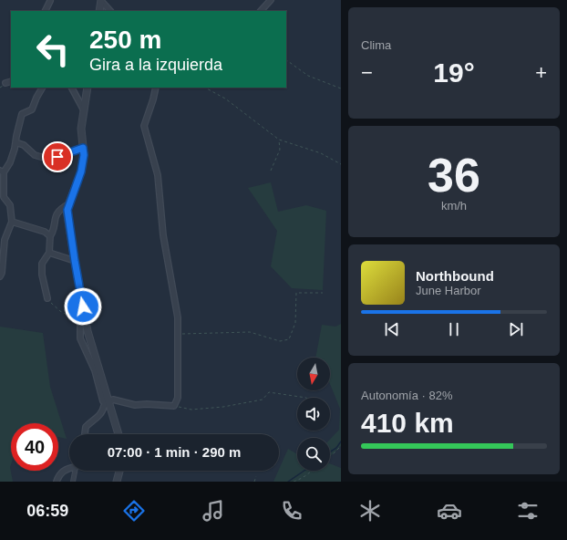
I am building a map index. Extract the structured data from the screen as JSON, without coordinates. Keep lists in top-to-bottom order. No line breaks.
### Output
{"north":"bottom","page":{"tile":["Clima",["36","km/h"],["Autonomía · 82%","410 km"]],"turn":["250 m","Gira a la izquierda"],"heat":["−","19°","+"],"song":["Northbound","June Harbor"],"limit":"40","trip":"07:00 · 1 min · 290 m","tabs":"06:59"}}
